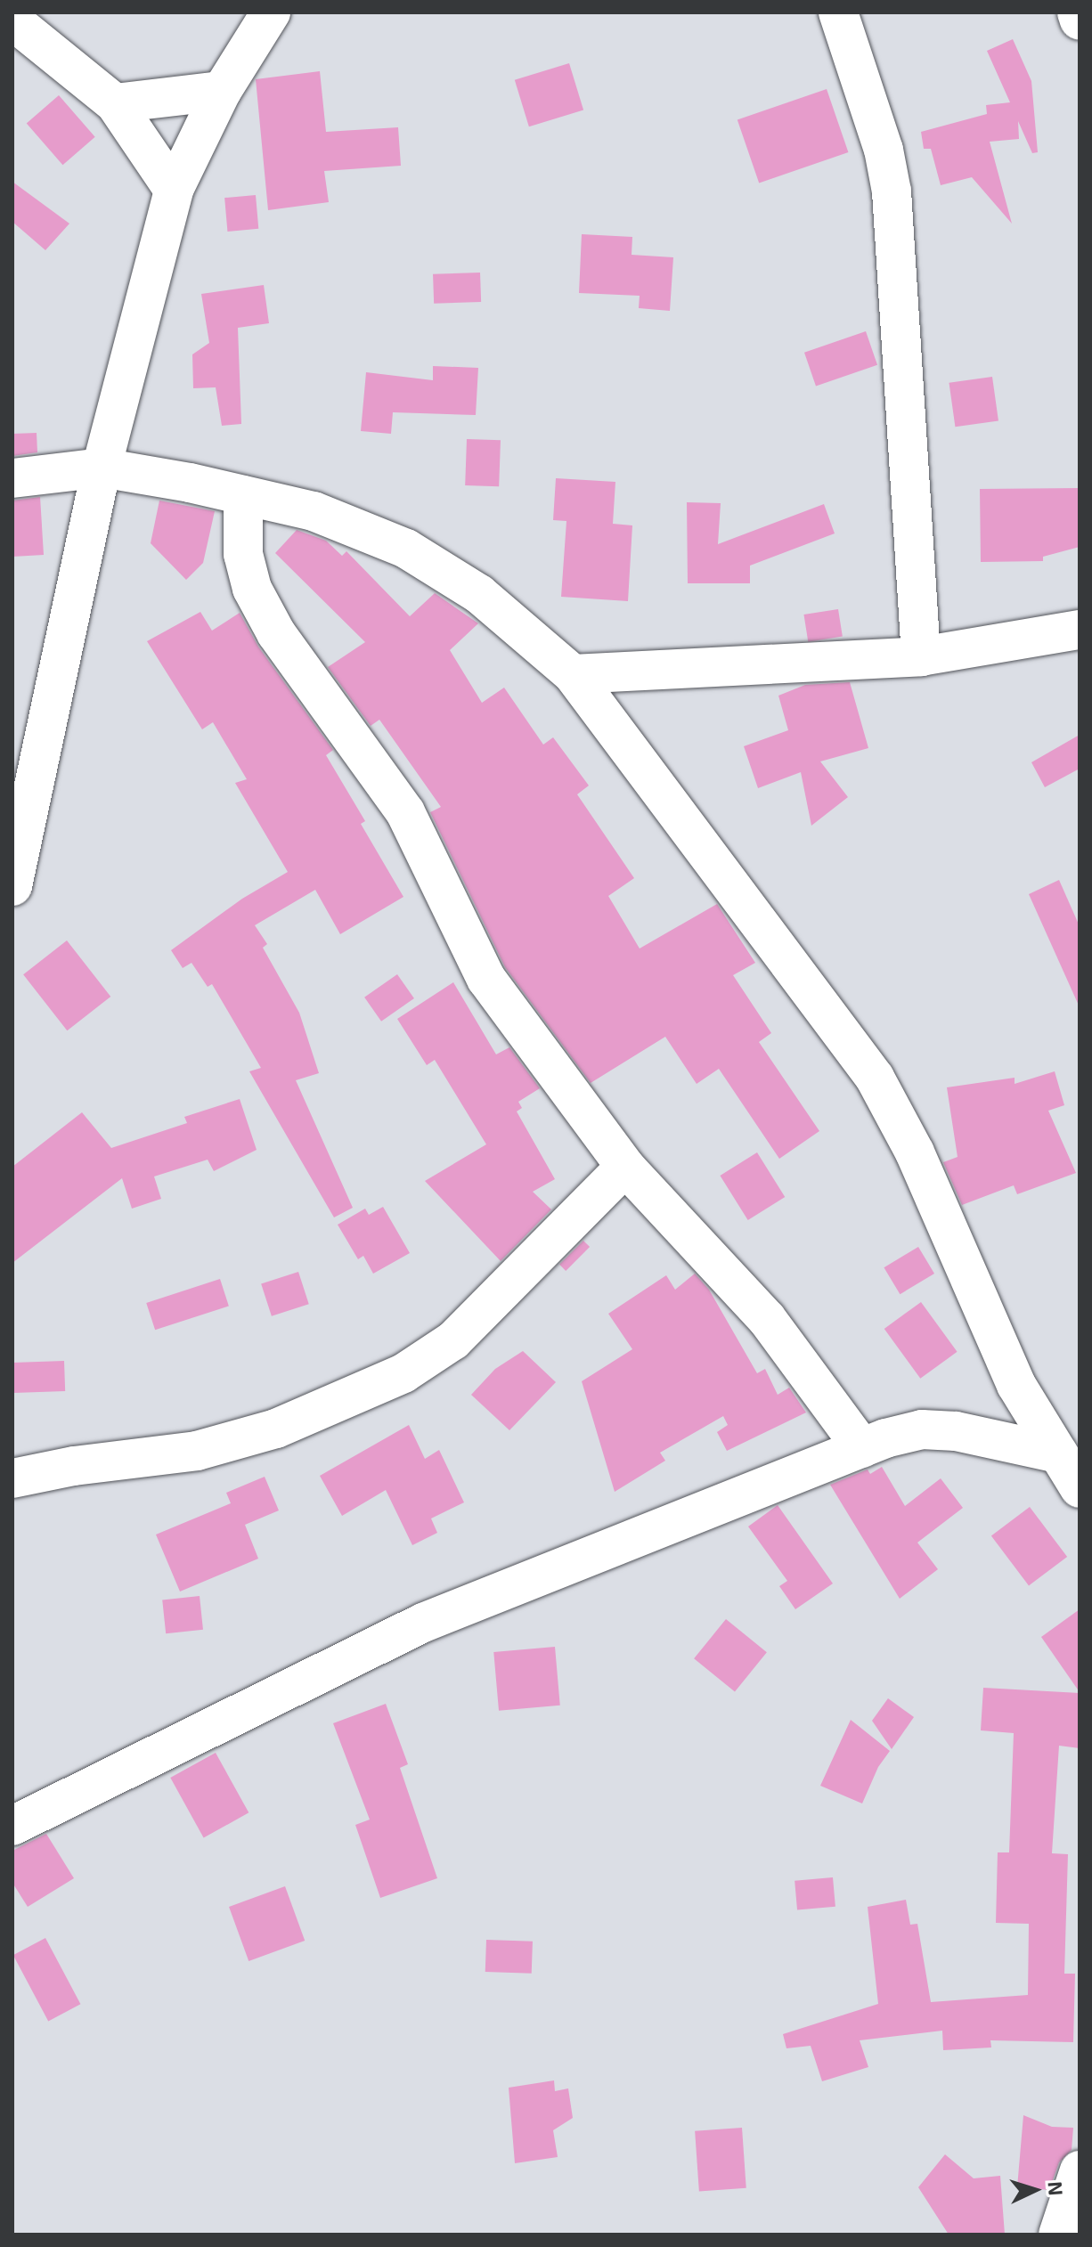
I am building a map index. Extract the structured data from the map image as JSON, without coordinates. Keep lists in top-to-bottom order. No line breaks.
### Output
{"north":"right"}
